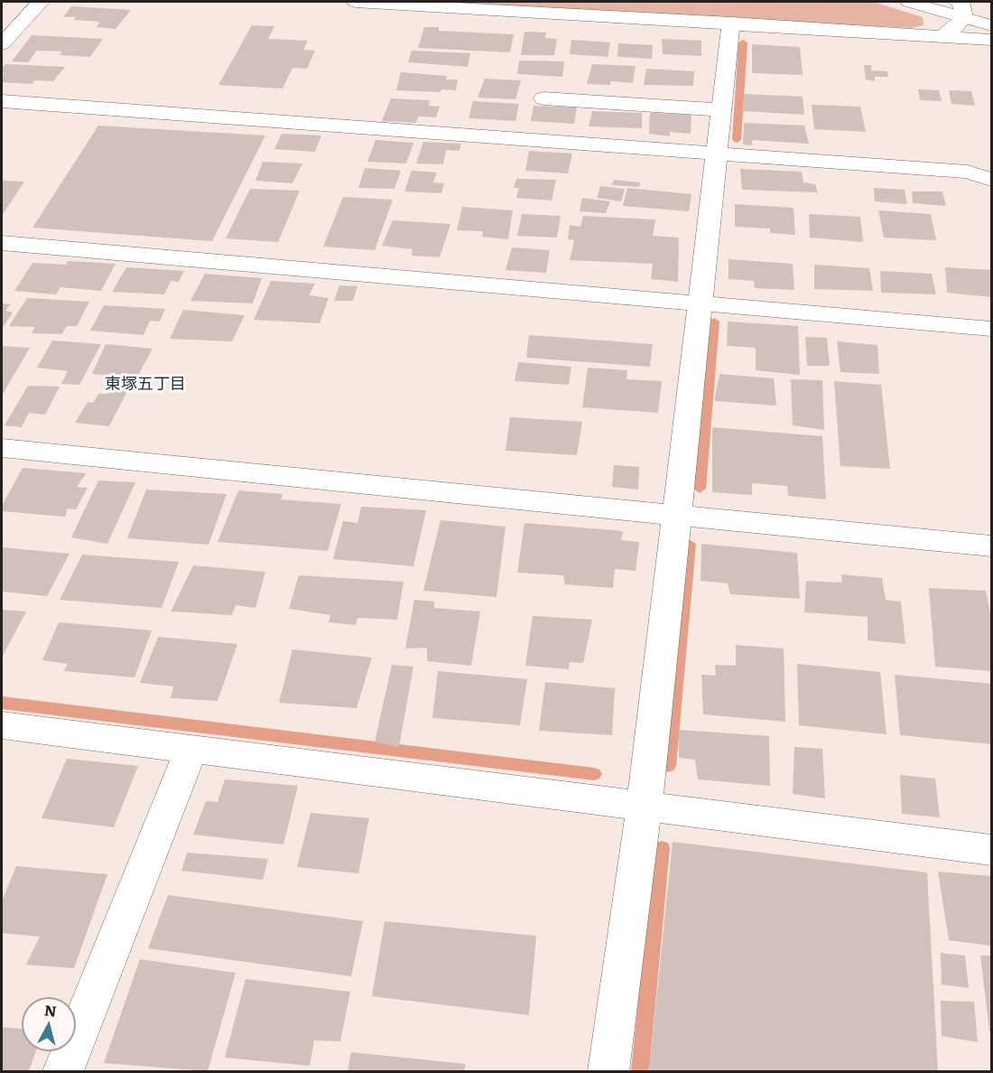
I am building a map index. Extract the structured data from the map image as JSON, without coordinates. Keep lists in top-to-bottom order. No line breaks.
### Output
{"districts":["東塚五丁目"],"north":"top"}
